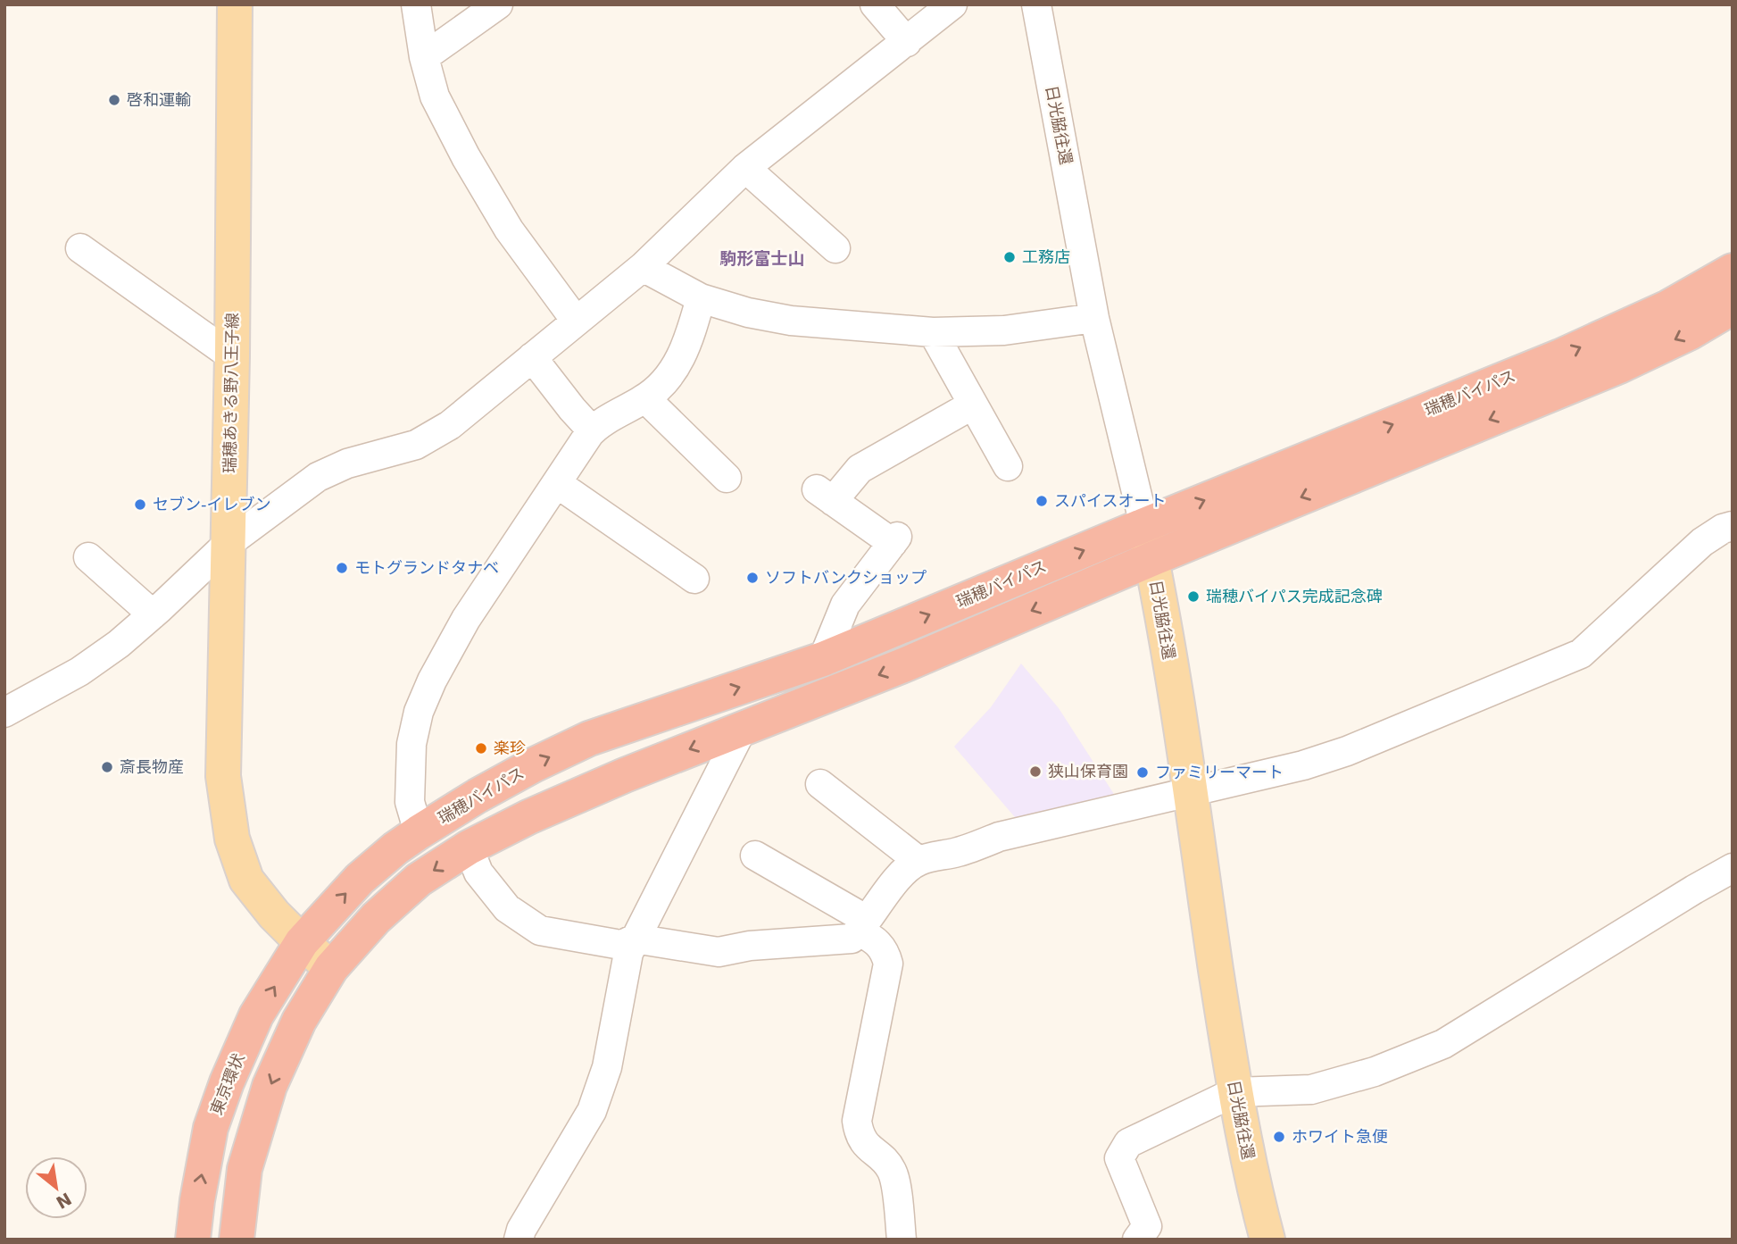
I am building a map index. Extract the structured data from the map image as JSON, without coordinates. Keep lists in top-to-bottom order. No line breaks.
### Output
{"streets":{"highway":["瑞穂バイパス","東京環状"],"main road":["日光脇往還","瑞穂あきる野八王子線"]},"crossings":[["日光脇往還","瑞穂バイパス"],["瑞穂あきる野八王子線","瑞穂バイパス"],["瑞穂あきる野八王子線","東京環状"],["瑞穂バイパス","東京環状"]],"districts":["駒形富士山"],"places":["啓和運輸","工務店","スパイスオート","セブン-イレブン","モトグランドタナベ","ソフトバンクショップ","瑞穂バイパス完成記念碑","楽珍","斎長物産","狭山保育園","ファミリーマート","ホワイト急便"],"north":"bottom right"}
